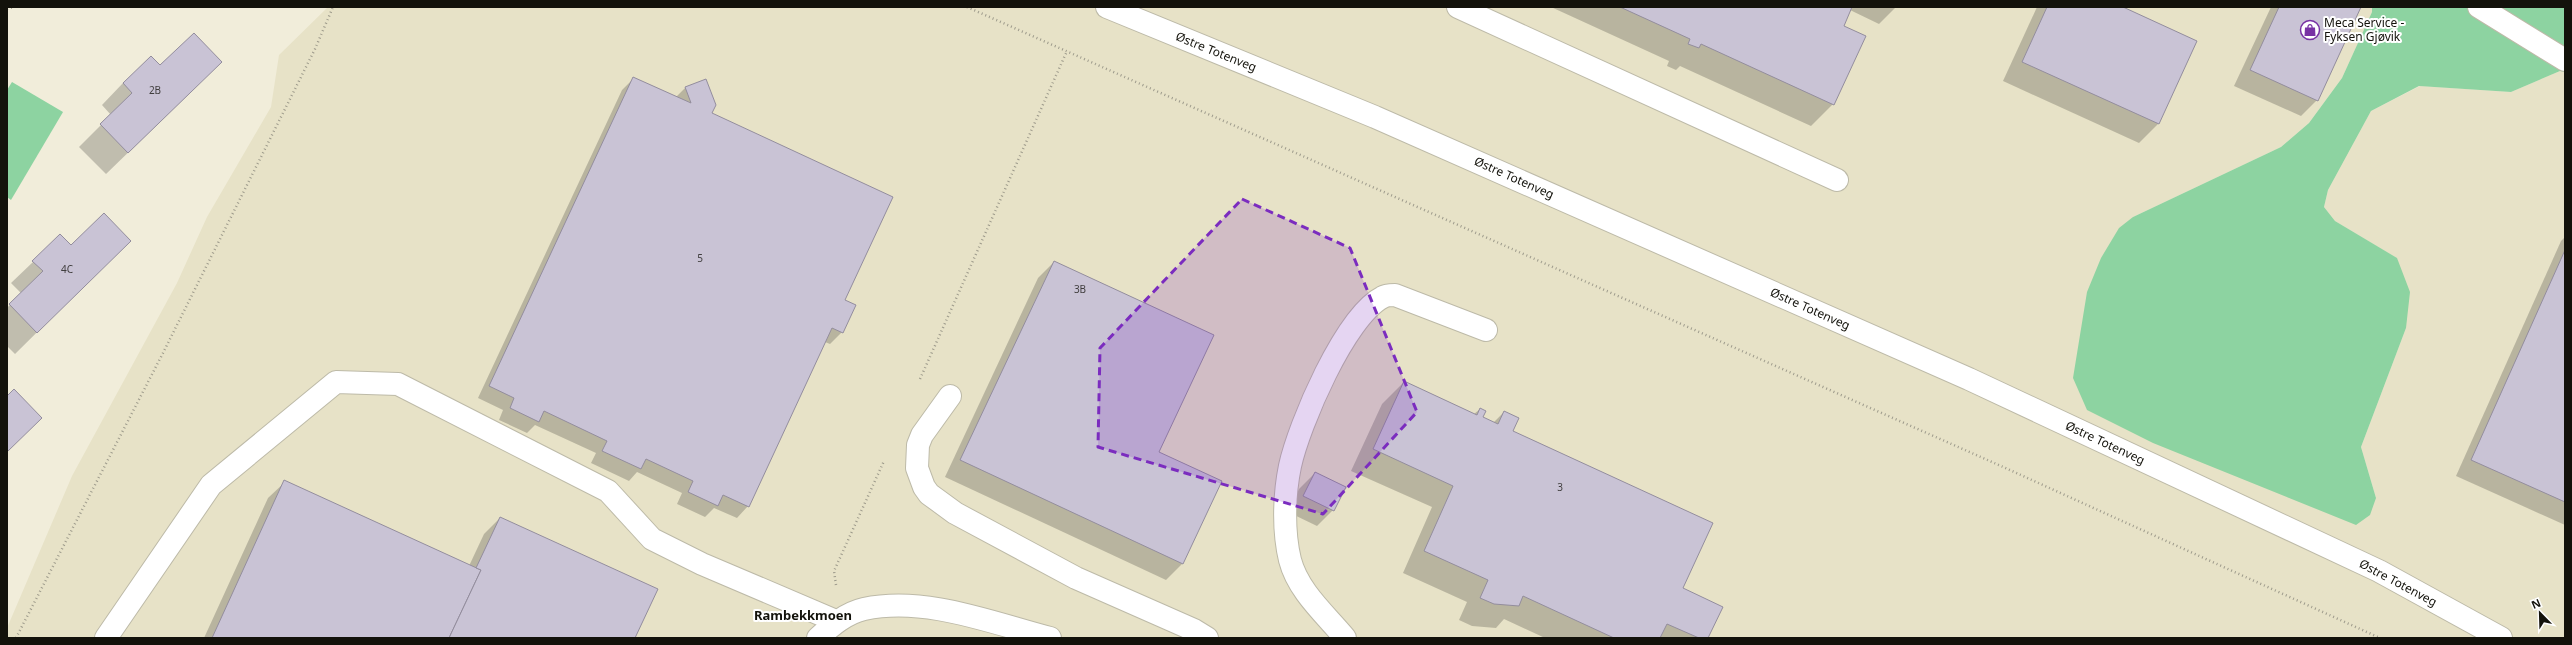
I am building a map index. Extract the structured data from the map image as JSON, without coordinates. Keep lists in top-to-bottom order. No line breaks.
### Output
{"streets":{"main road":["Østre Totenveg"]},"districts":["Rambekkmoen"],"places":{"shop":["Meca Service - Fyksen Gjøvik"]},"house_numbers":["2B","5","4C","3B","3"],"north":"top left"}
